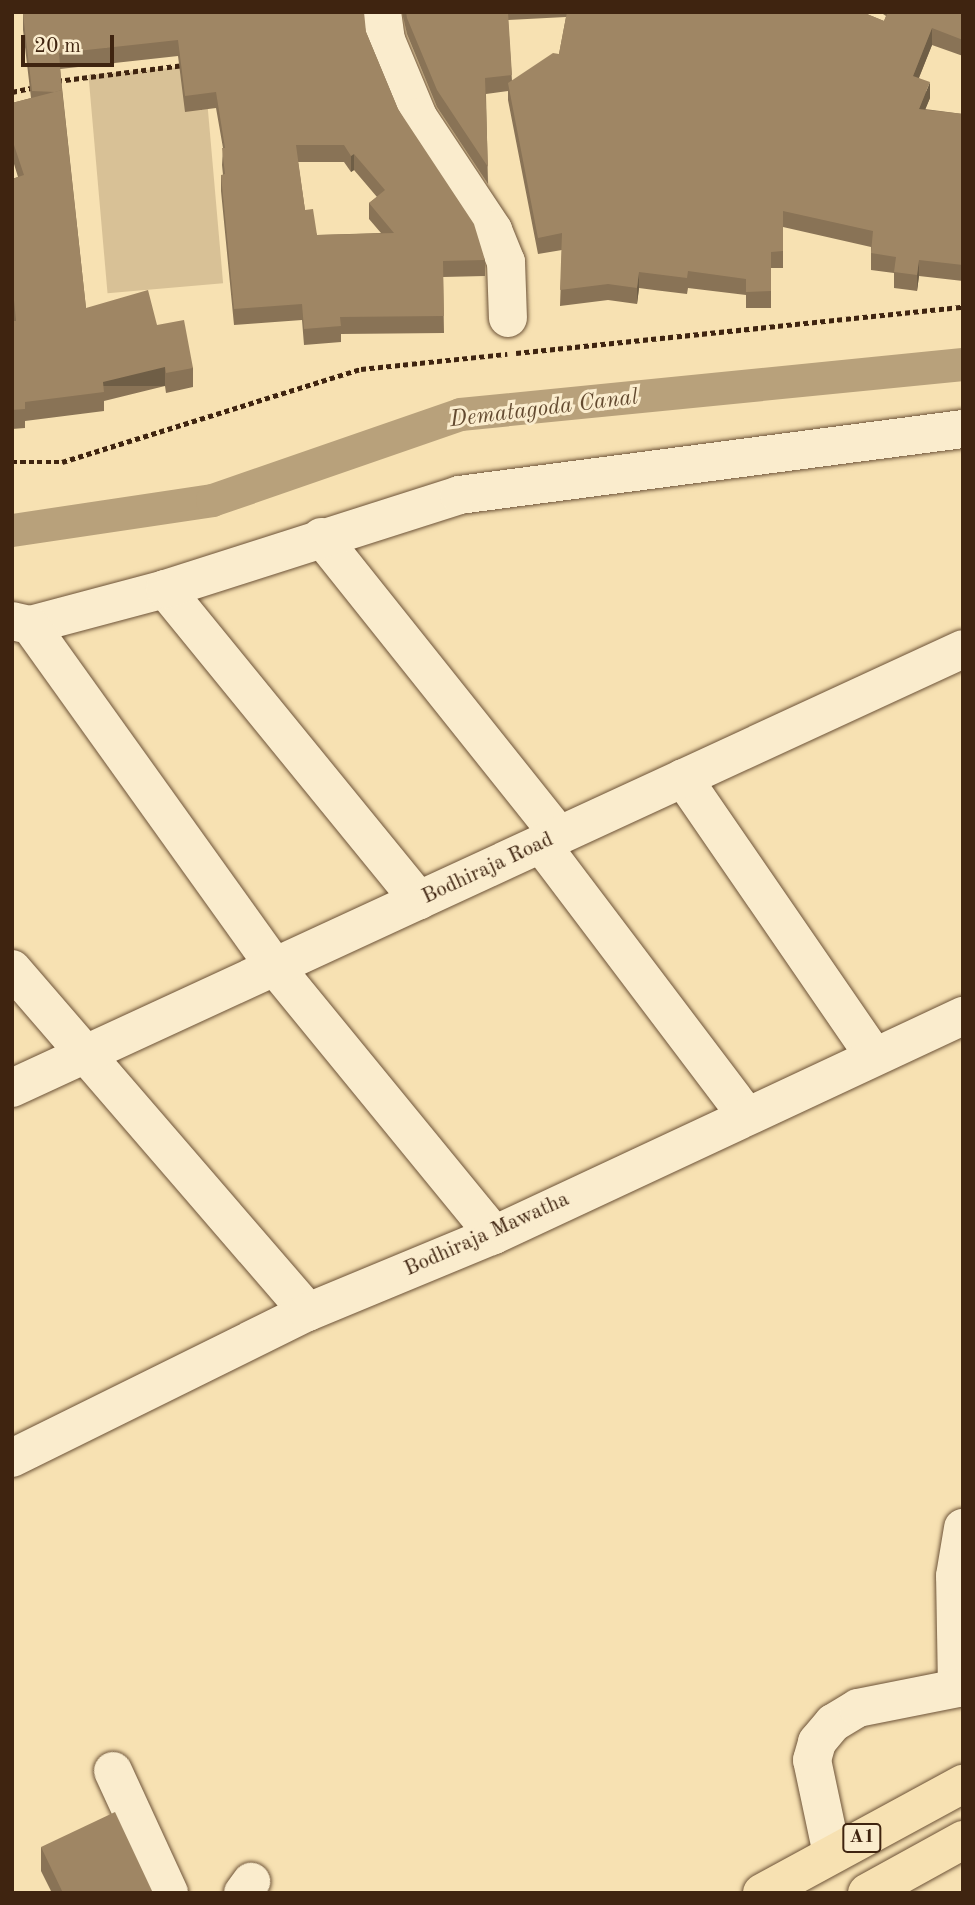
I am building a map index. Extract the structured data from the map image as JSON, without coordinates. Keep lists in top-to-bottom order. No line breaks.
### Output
{"streets":{"highway":["A1"],"street":["Bodhiraja Road","Bodhiraja Mawatha"]},"water":["Dematagoda Canal"],"scale_bar":"20 m"}
